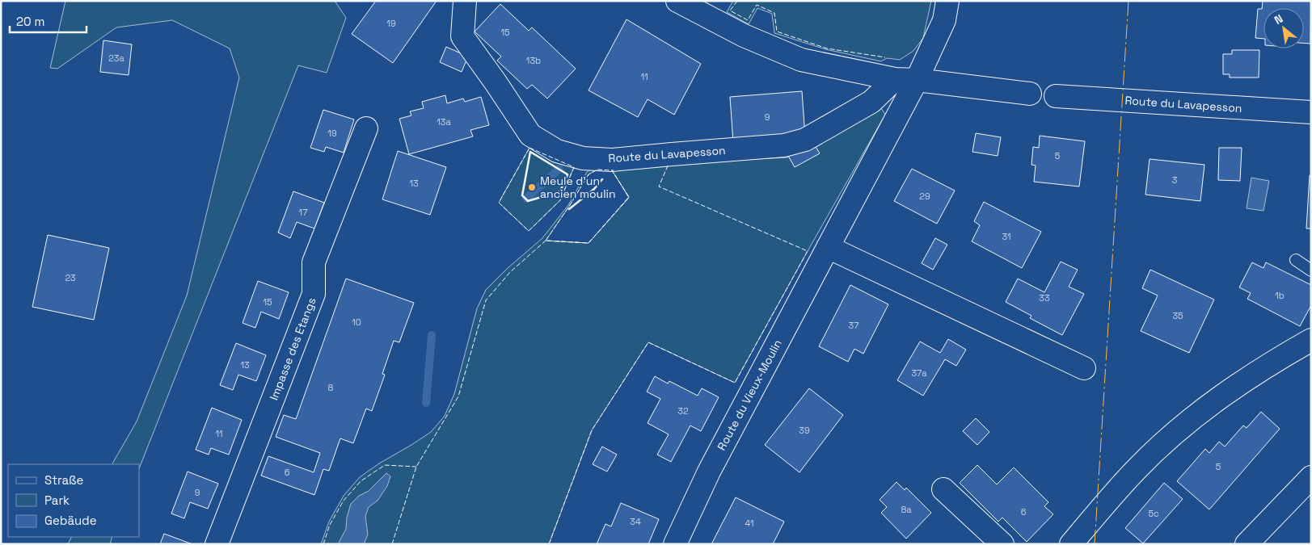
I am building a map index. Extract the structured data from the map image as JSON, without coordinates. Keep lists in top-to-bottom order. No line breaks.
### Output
{"streets":{"street":["Route du Lavapesson","Impasse des Etangs","Route du Vieux-Moulin"]},"places":["Meule d’un ancien moulin"],"house_numbers":["19","15","23a","13b","11","9","13a","19","5","3","13","29","17","31","23","1b","33","15","35","10","37","13","37a","8","32","39","11","5","6","9","8a","6","5c","34","41"],"legend":["Straße","Park","Gebäude"],"scale_bar":"20 m","north":"top left"}
